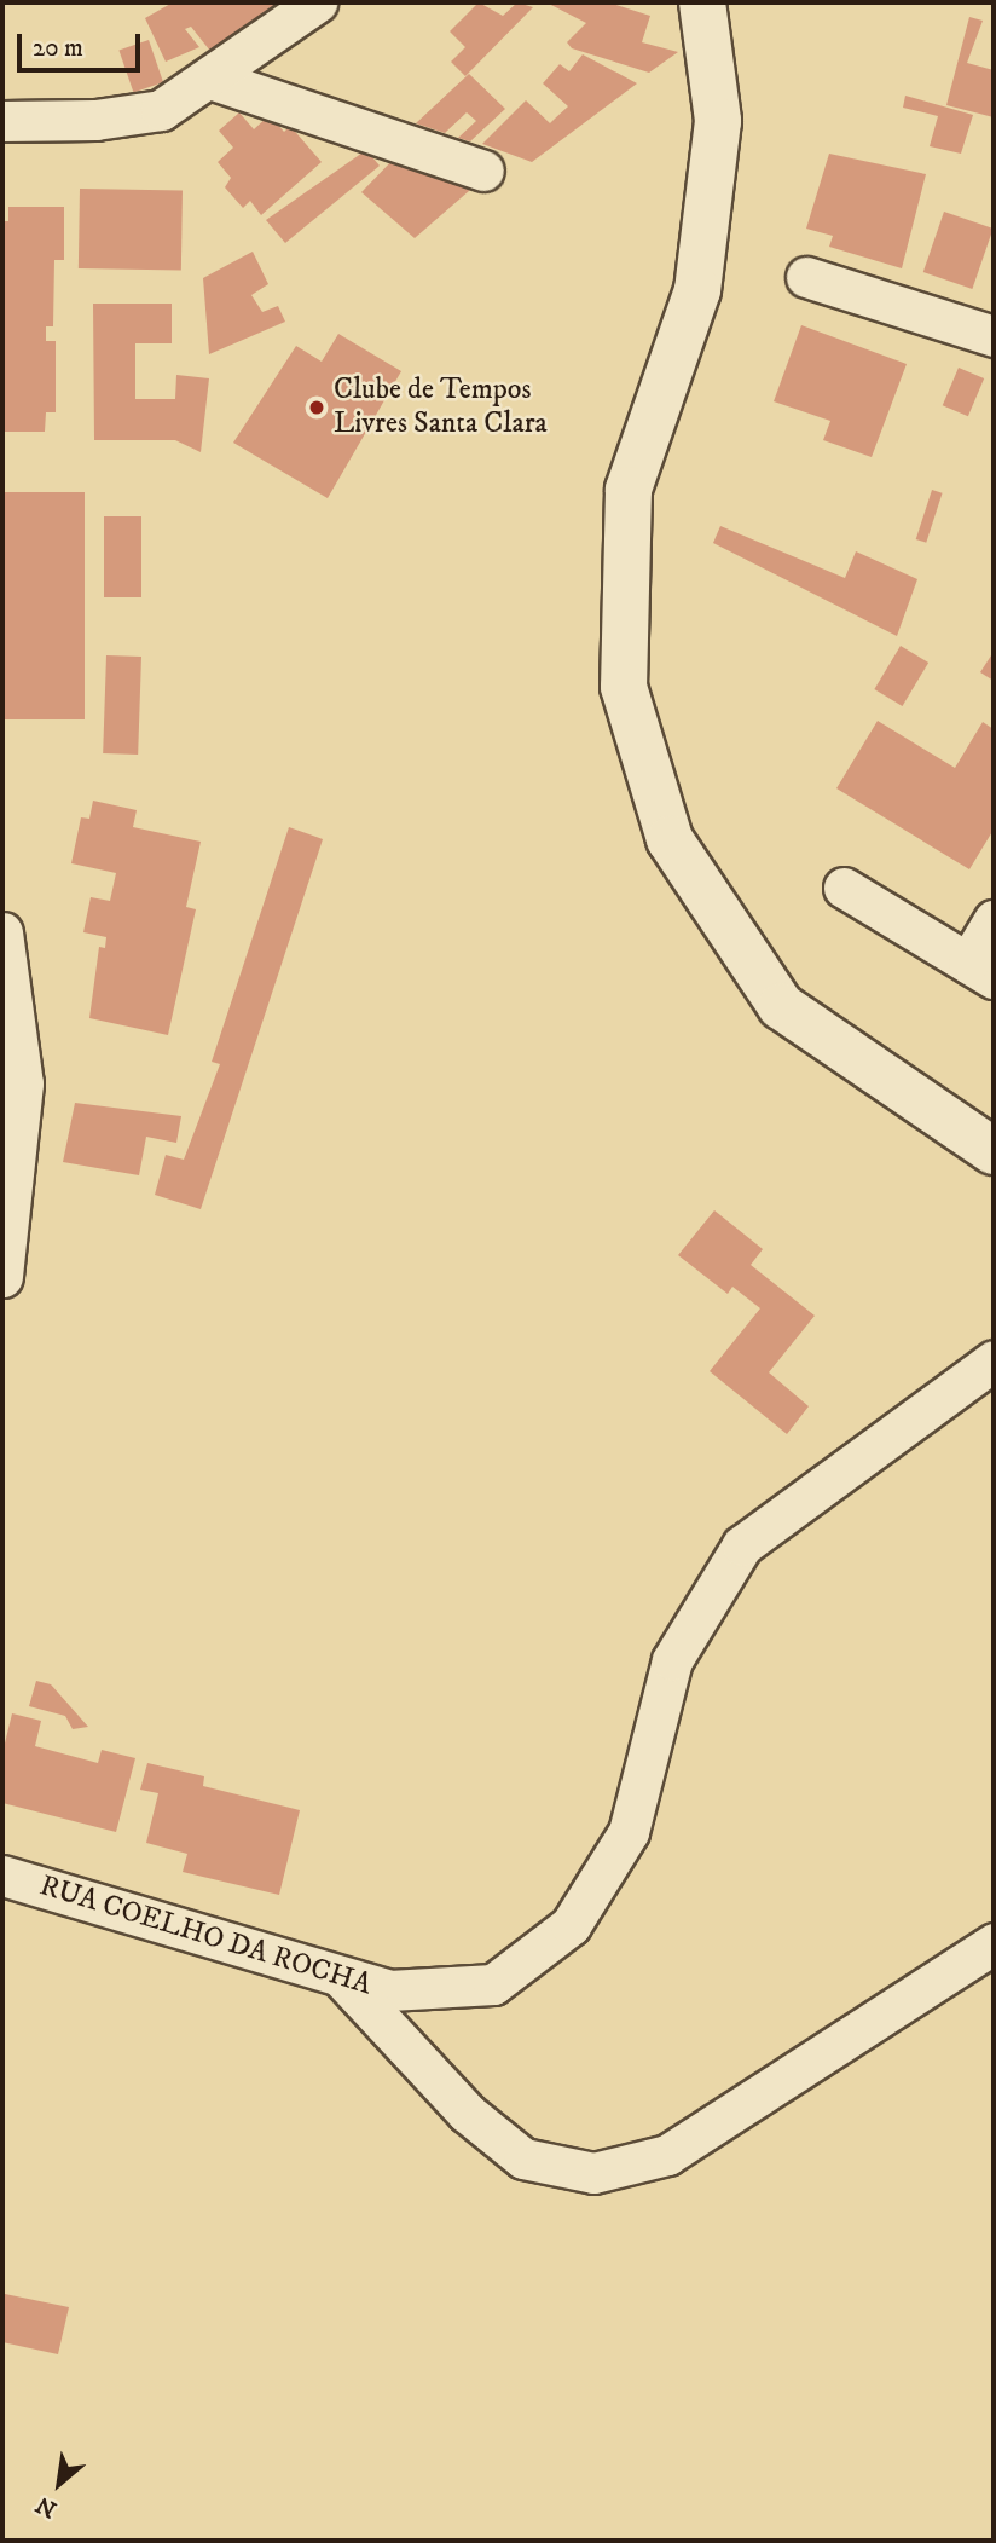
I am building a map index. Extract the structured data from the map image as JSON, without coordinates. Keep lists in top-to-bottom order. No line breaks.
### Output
{"streets":{"street":["RUA COELHO DA ROCHA"]},"places":["Clube de Tempos Livres Santa Clara"],"scale_bar":"20 m","north":"bottom left"}
